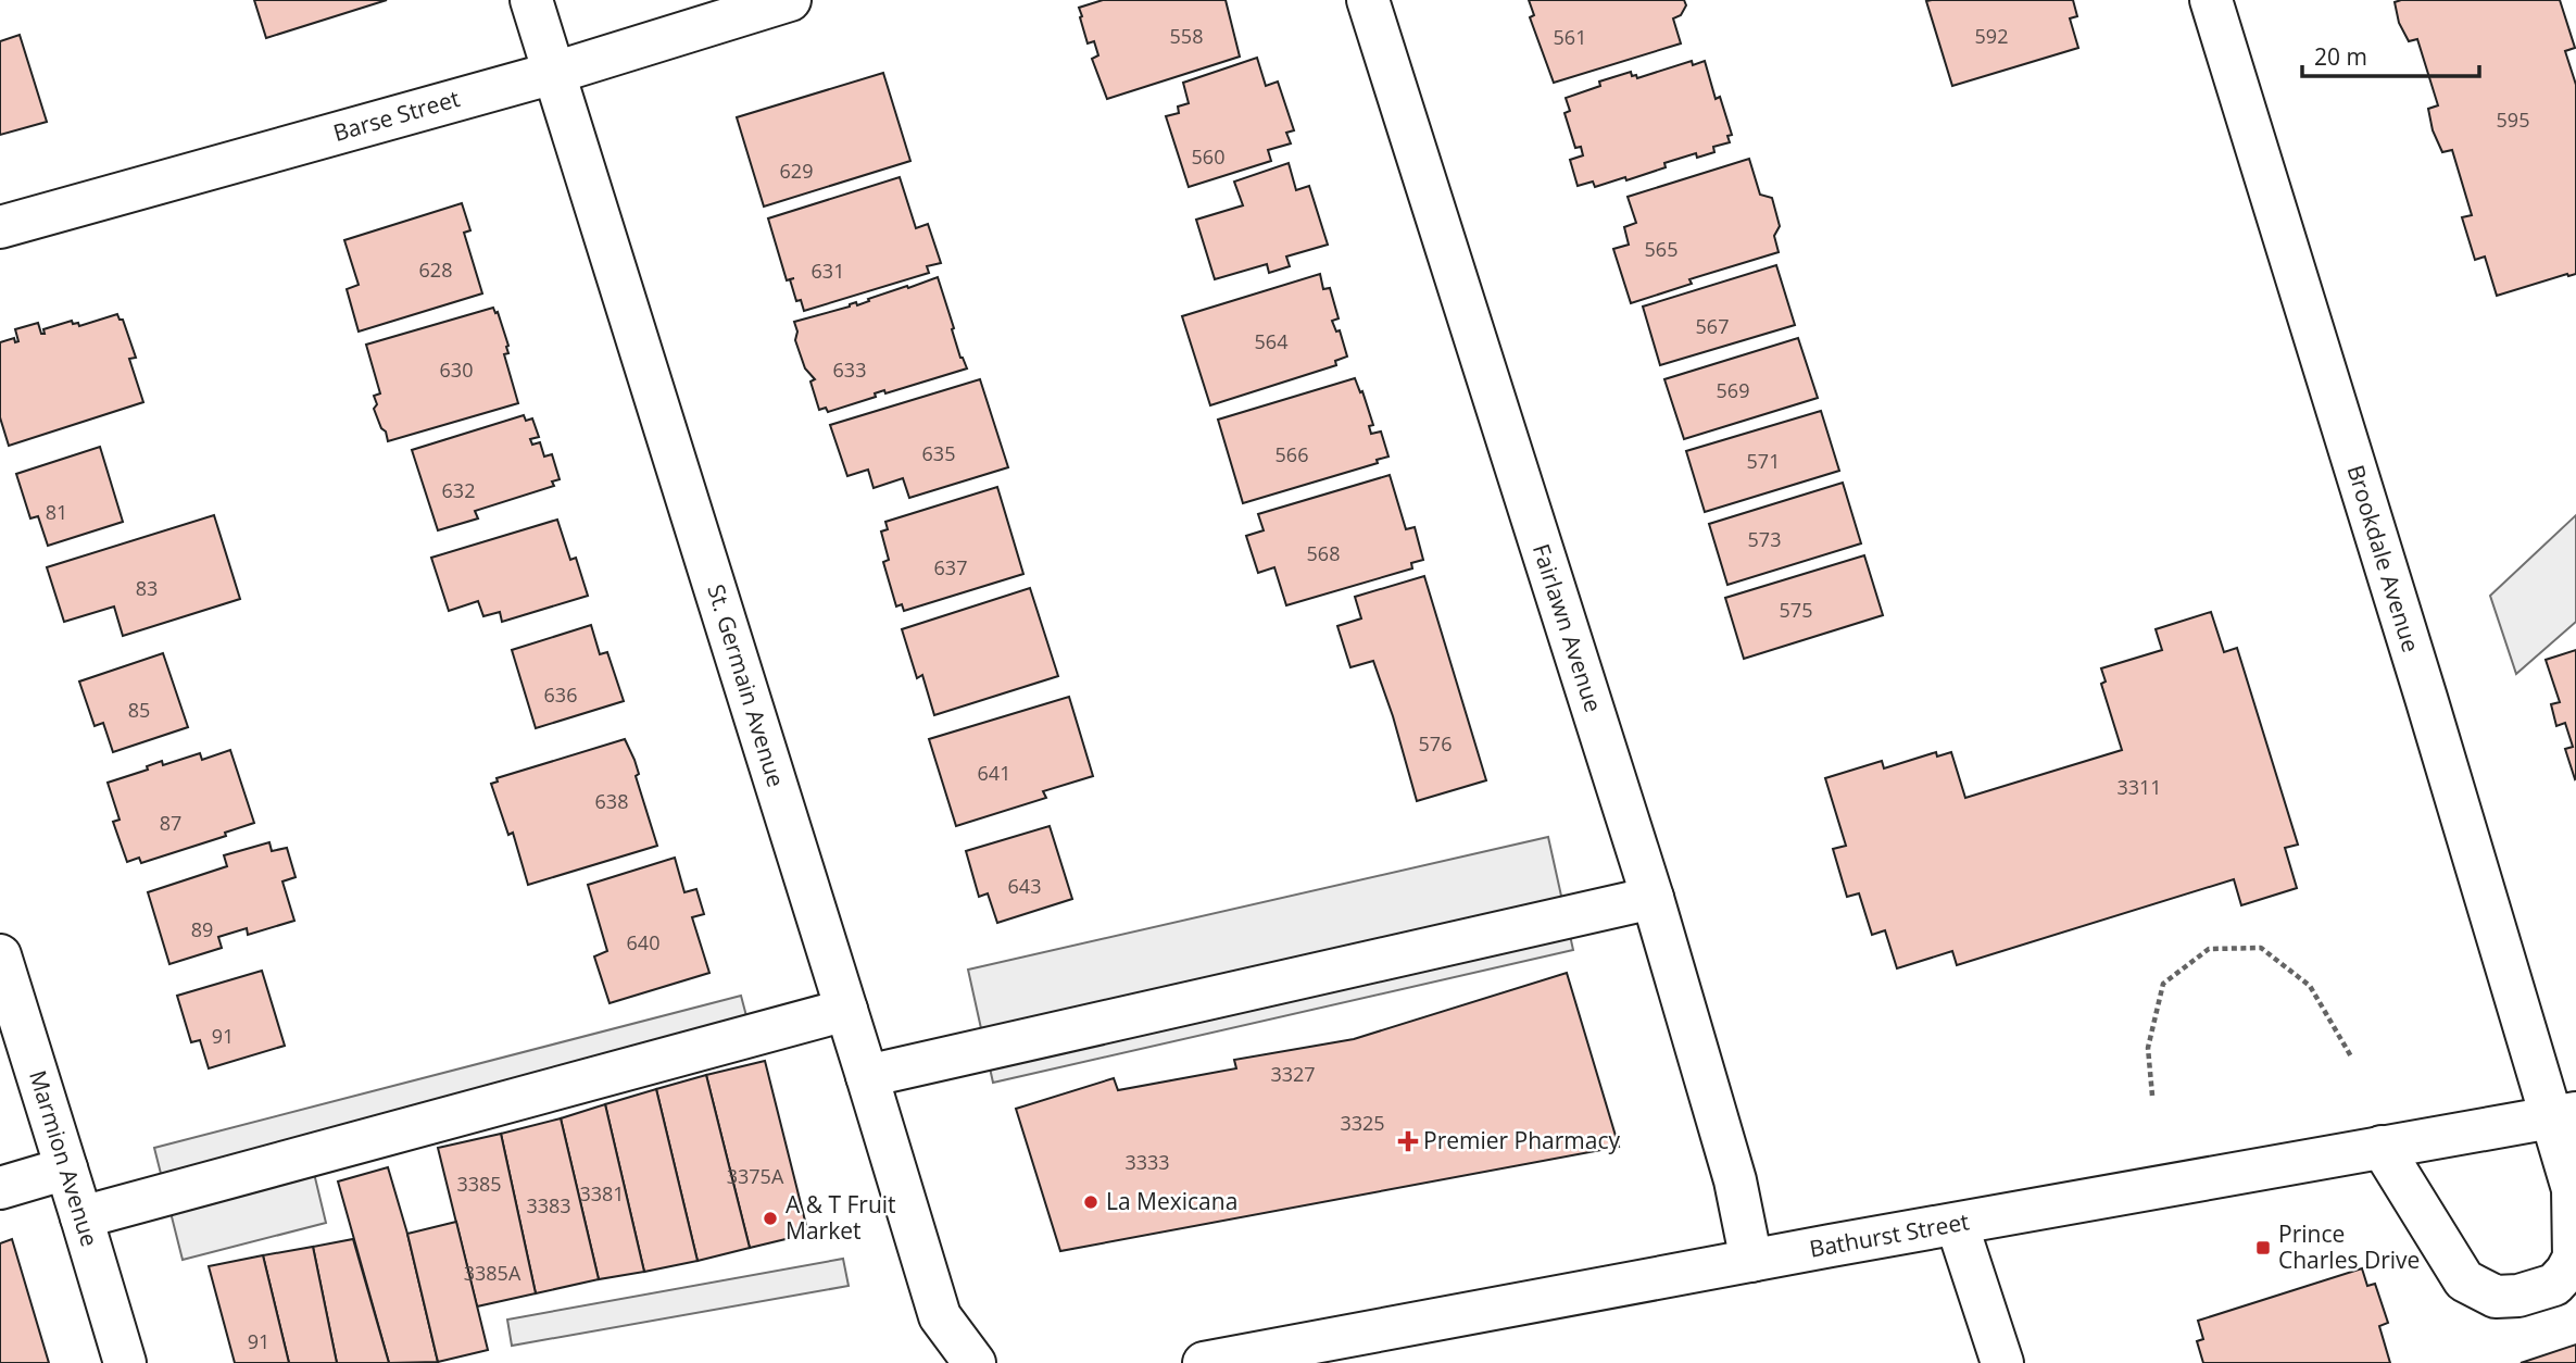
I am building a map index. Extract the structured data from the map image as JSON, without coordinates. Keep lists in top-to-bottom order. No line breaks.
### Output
{"streets":{"street":["Barse Street","Brookdale Avenue","Fairlawn Avenue","St. Germain Avenue","Marmion Avenue","Bathurst Street"]},"crossings":[["Barse Street","St. Germain Avenue"],["Brookdale Avenue","Bathurst Street"],["Fairlawn Avenue","Bathurst Street"]],"places":{"health":["Premier Pharmacy"],"other":["La Mexicana","A & T Fruit Market"],"transit":["Prince Charles Drive"]},"house_numbers":["558","592","561","595","560","629","565","628","631","567","564","630","633","569","635","566","571","632","81","573","568","637","83","575","636","85","576","641","3311","638","87","643","89","640","91","3327","3325","3333","3375A","3385","3381","3383","3385A","91"],"scale_bar":"20 m"}
